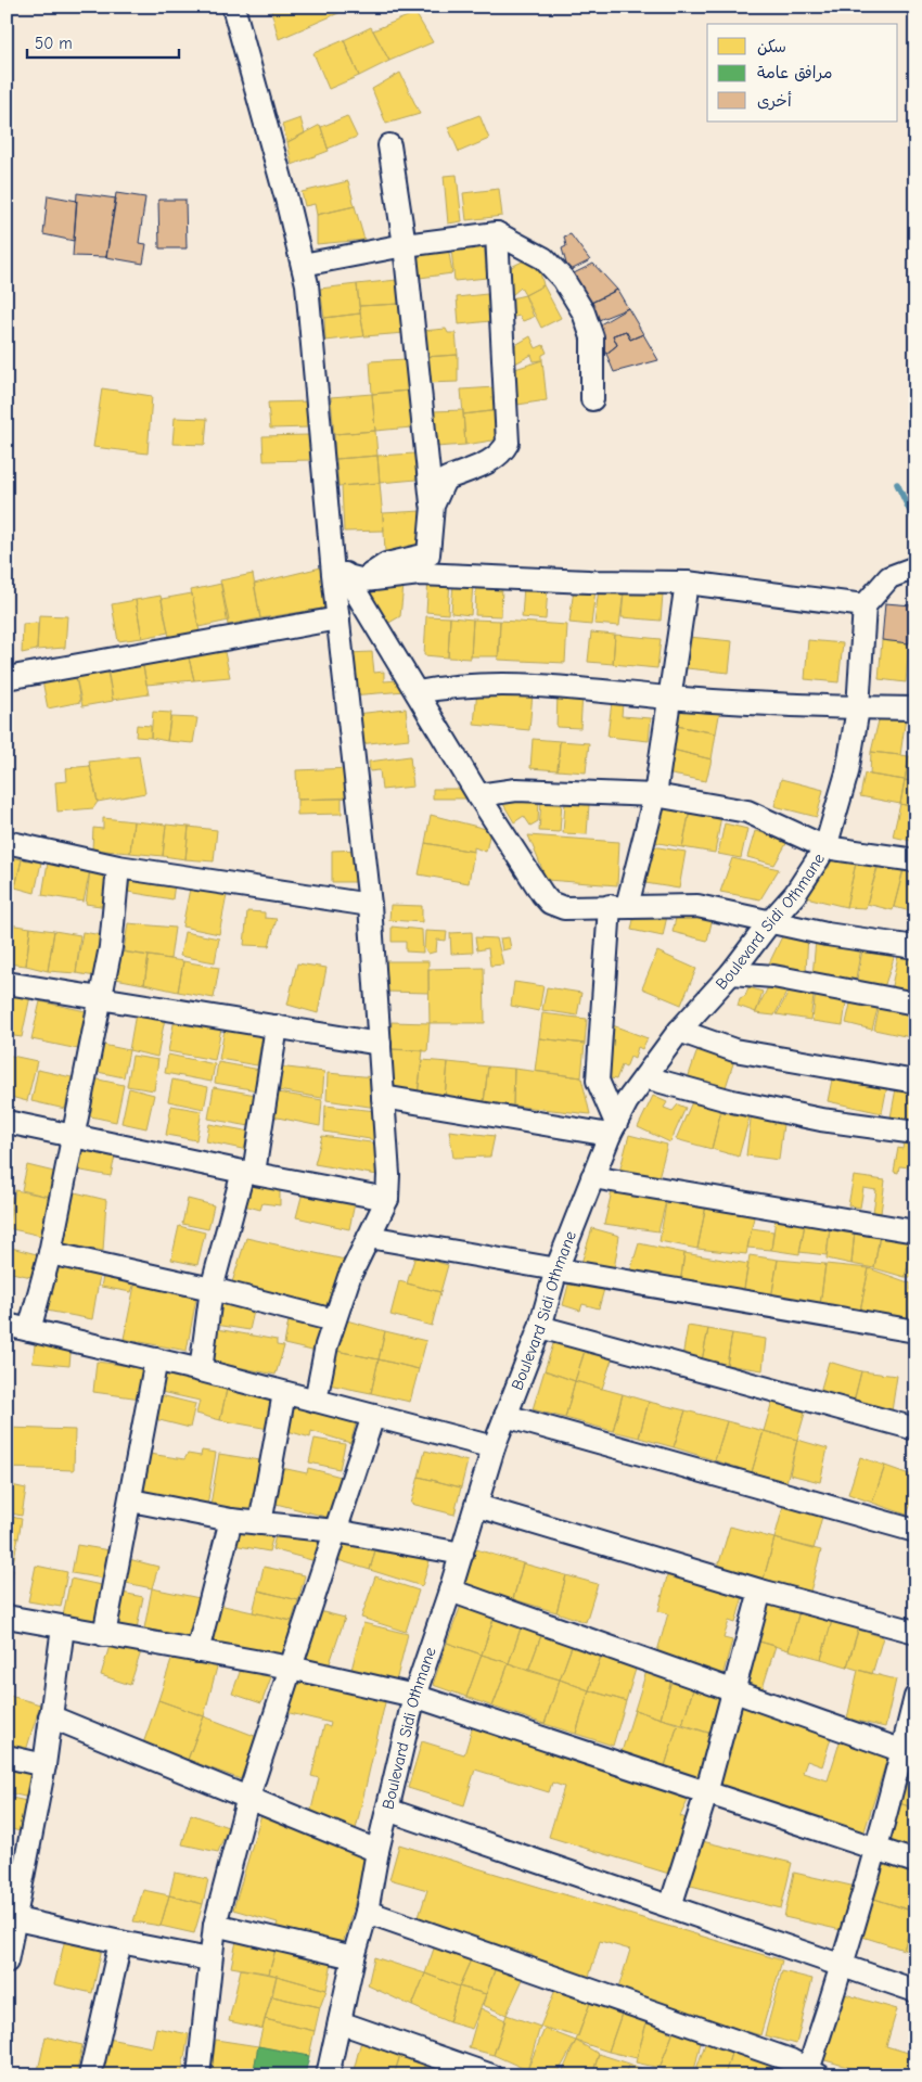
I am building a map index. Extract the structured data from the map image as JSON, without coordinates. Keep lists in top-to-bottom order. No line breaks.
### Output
{"streets":{"street":["Boulevard Sidi Othmane"]},"legend":["سكن","مرافق عامة","أخرى"],"scale_bar":"50 m"}
